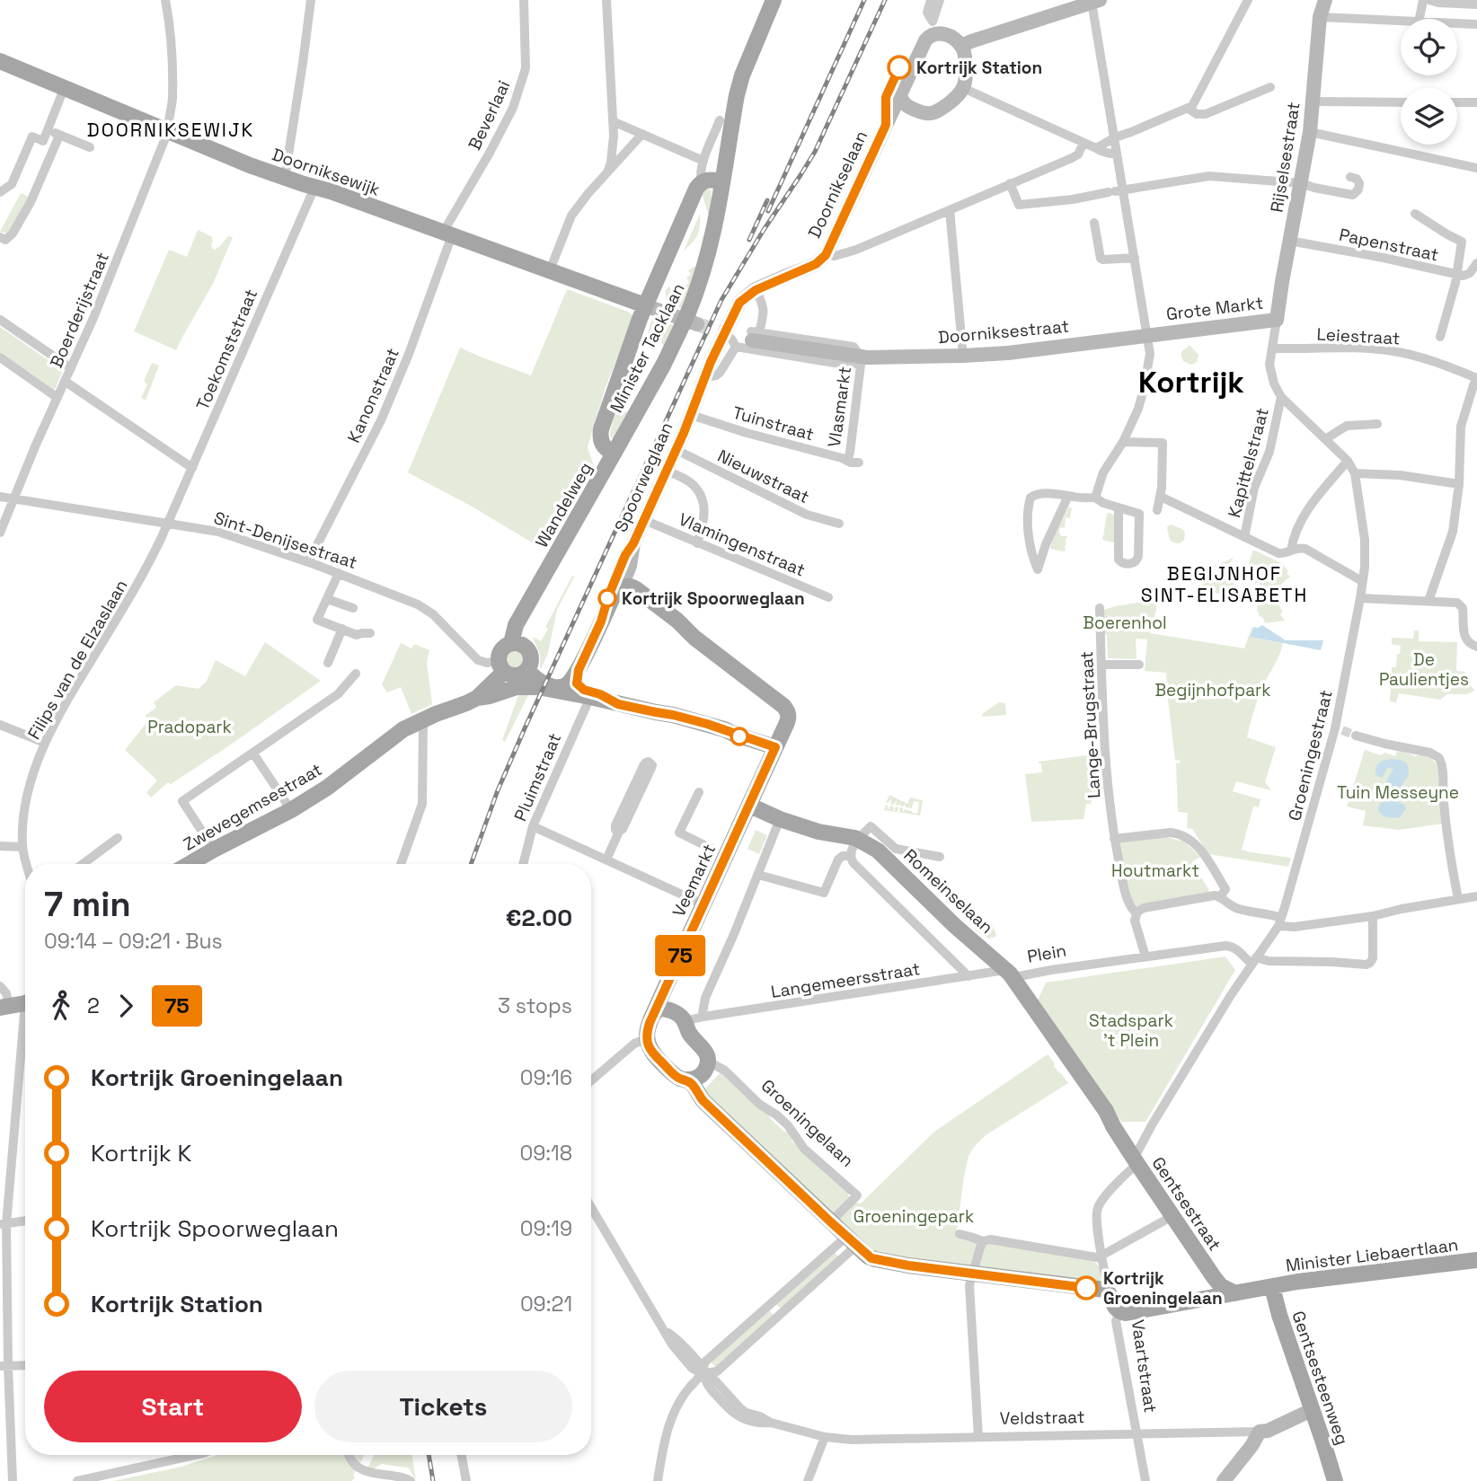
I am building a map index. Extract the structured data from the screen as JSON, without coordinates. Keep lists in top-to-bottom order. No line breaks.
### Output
{"streets":{"main road":["Doorniksewijk","Minister Tacklaan","Spoorweglaan","Wandelweg","Zwevegemsestraat","Veemarkt","Romeinselaan","Plein","Groeningelaan","Gentsestraat","Minister Liebaertlaan","Vaartstraat","Gentsesteenweg"],"street":["Beverlaai","Rijselsestraat","Doornikselaan","Papenstraat","Grote Markt","Boerderijstraat","Doorniksestraat","Leiestraat","Toekomststraat","Kanonstraat","Vlasmarkt","Tuinstraat","Kapittelstraat","Nieuwstraat","Sint-Denijsestraat","Vlamingenstraat","Filips van de Elzaslaan","Lange-Brugstraat","Groeningestraat","Pluimstraat","Langemeersstraat","Veldstraat"]},"crossings":[["Beverlaai","Doorniksewijk"],["Beverlaai","Kanonstraat"],["Rijselsestraat","Papenstraat"],["Rijselsestraat","Grote Markt"],["Doorniksewijk","Boerderijstraat"],["Doorniksewijk","Minister Tacklaan"],["Doorniksewijk","Toekomststraat"],["Doorniksewijk","Kanonstraat"],["Doorniksewijk","Wandelweg"],["Grote Markt","Doorniksestraat"],["Grote Markt","Leiestraat"],["Grote Markt","Kapittelstraat"],["Boerderijstraat","Sint-Denijsestraat"],["Doorniksestraat","Vlasmarkt"],["Minister Tacklaan","Wandelweg"],["Toekomststraat","Sint-Denijsestraat"],["Toekomststraat","Filips van de Elzaslaan"],["Kanonstraat","Sint-Denijsestraat"],["Vlasmarkt","Tuinstraat"],["Tuinstraat","Spoorweglaan"],["Nieuwstraat","Spoorweglaan"],["Spoorweglaan","Vlamingenstraat"],["Spoorweglaan","Zwevegemsestraat"],["Spoorweglaan","Veemarkt"],["Wandelweg","Sint-Denijsestraat"],["Wandelweg","Zwevegemsestraat"],["Sint-Denijsestraat","Filips van de Elzaslaan"],["Sint-Denijsestraat","Zwevegemsestraat"],["Pluimstraat","Zwevegemsestraat"],["Zwevegemsestraat","Veemarkt"],["Romeinselaan","Plein"],["Romeinselaan","Langemeersstraat"],["Plein","Langemeersstraat"],["Plein","Gentsestraat"],["Plein","Vaartstraat"],["Langemeersstraat","Groeningelaan"],["Gentsestraat","Minister Liebaertlaan"],["Gentsestraat","Vaartstraat"],["Minister Liebaertlaan","Vaartstraat"],["Minister Liebaertlaan","Gentsesteenweg"],["Vaartstraat","Veldstraat"],["Gentsesteenweg","Veldstraat"]],"districts":["DOORNIKSEWIJK","Kortrijk","BEGIJNHOF SINT-ELISABETH"],"parks":["Boerenhol","De Paulientjes","Begijnhofpark","Pradopark","Tuin Messeyne","Houtmarkt","Stadspark 't Plein","Groeningepark"],"places":["Kortrijk Station","Kortrijk Spoorweglaan","Kortrijk Groeningelaan"],"lines":["bus line 75"],"page":{"on_map":"75","heading":["7 min","09:14 – 09:21 · Bus","€2.00"],"legs":["2","75","3 stops"],"list":[{"name":"Kortrijk Groeningelaan","value":"09:16"},{"name":"Kortrijk K","value":"09:18"},{"name":"Kortrijk Spoorweglaan","value":"09:19"},{"name":"Kortrijk Station","value":"09:21"}],"buttons":["Start","Tickets"]}}
